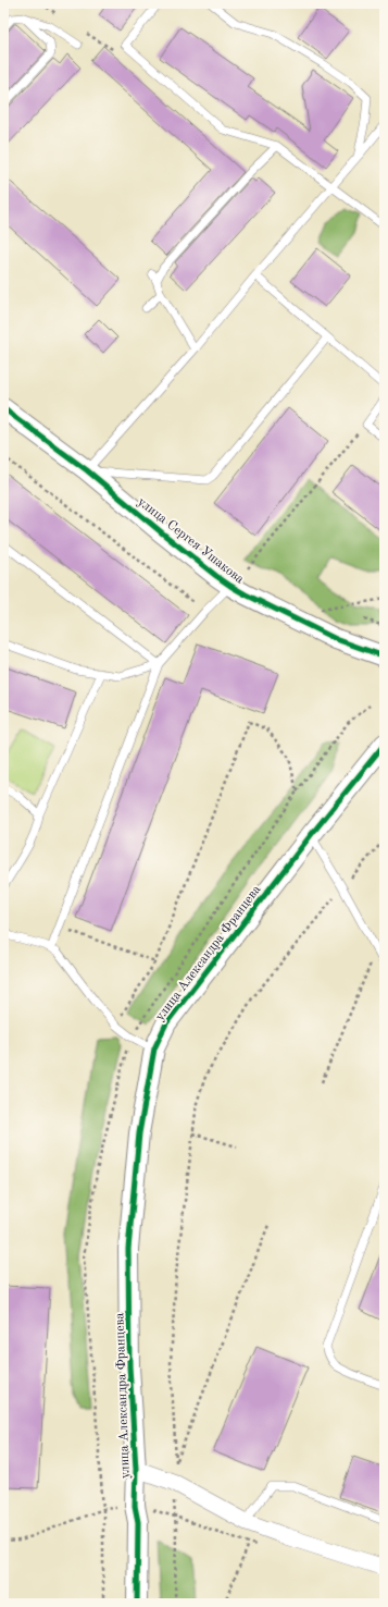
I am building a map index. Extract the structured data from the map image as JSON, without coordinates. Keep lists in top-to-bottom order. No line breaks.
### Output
{"streets":{"street":["улица Сергея Ушакова","улица Александра Францева"]}}
